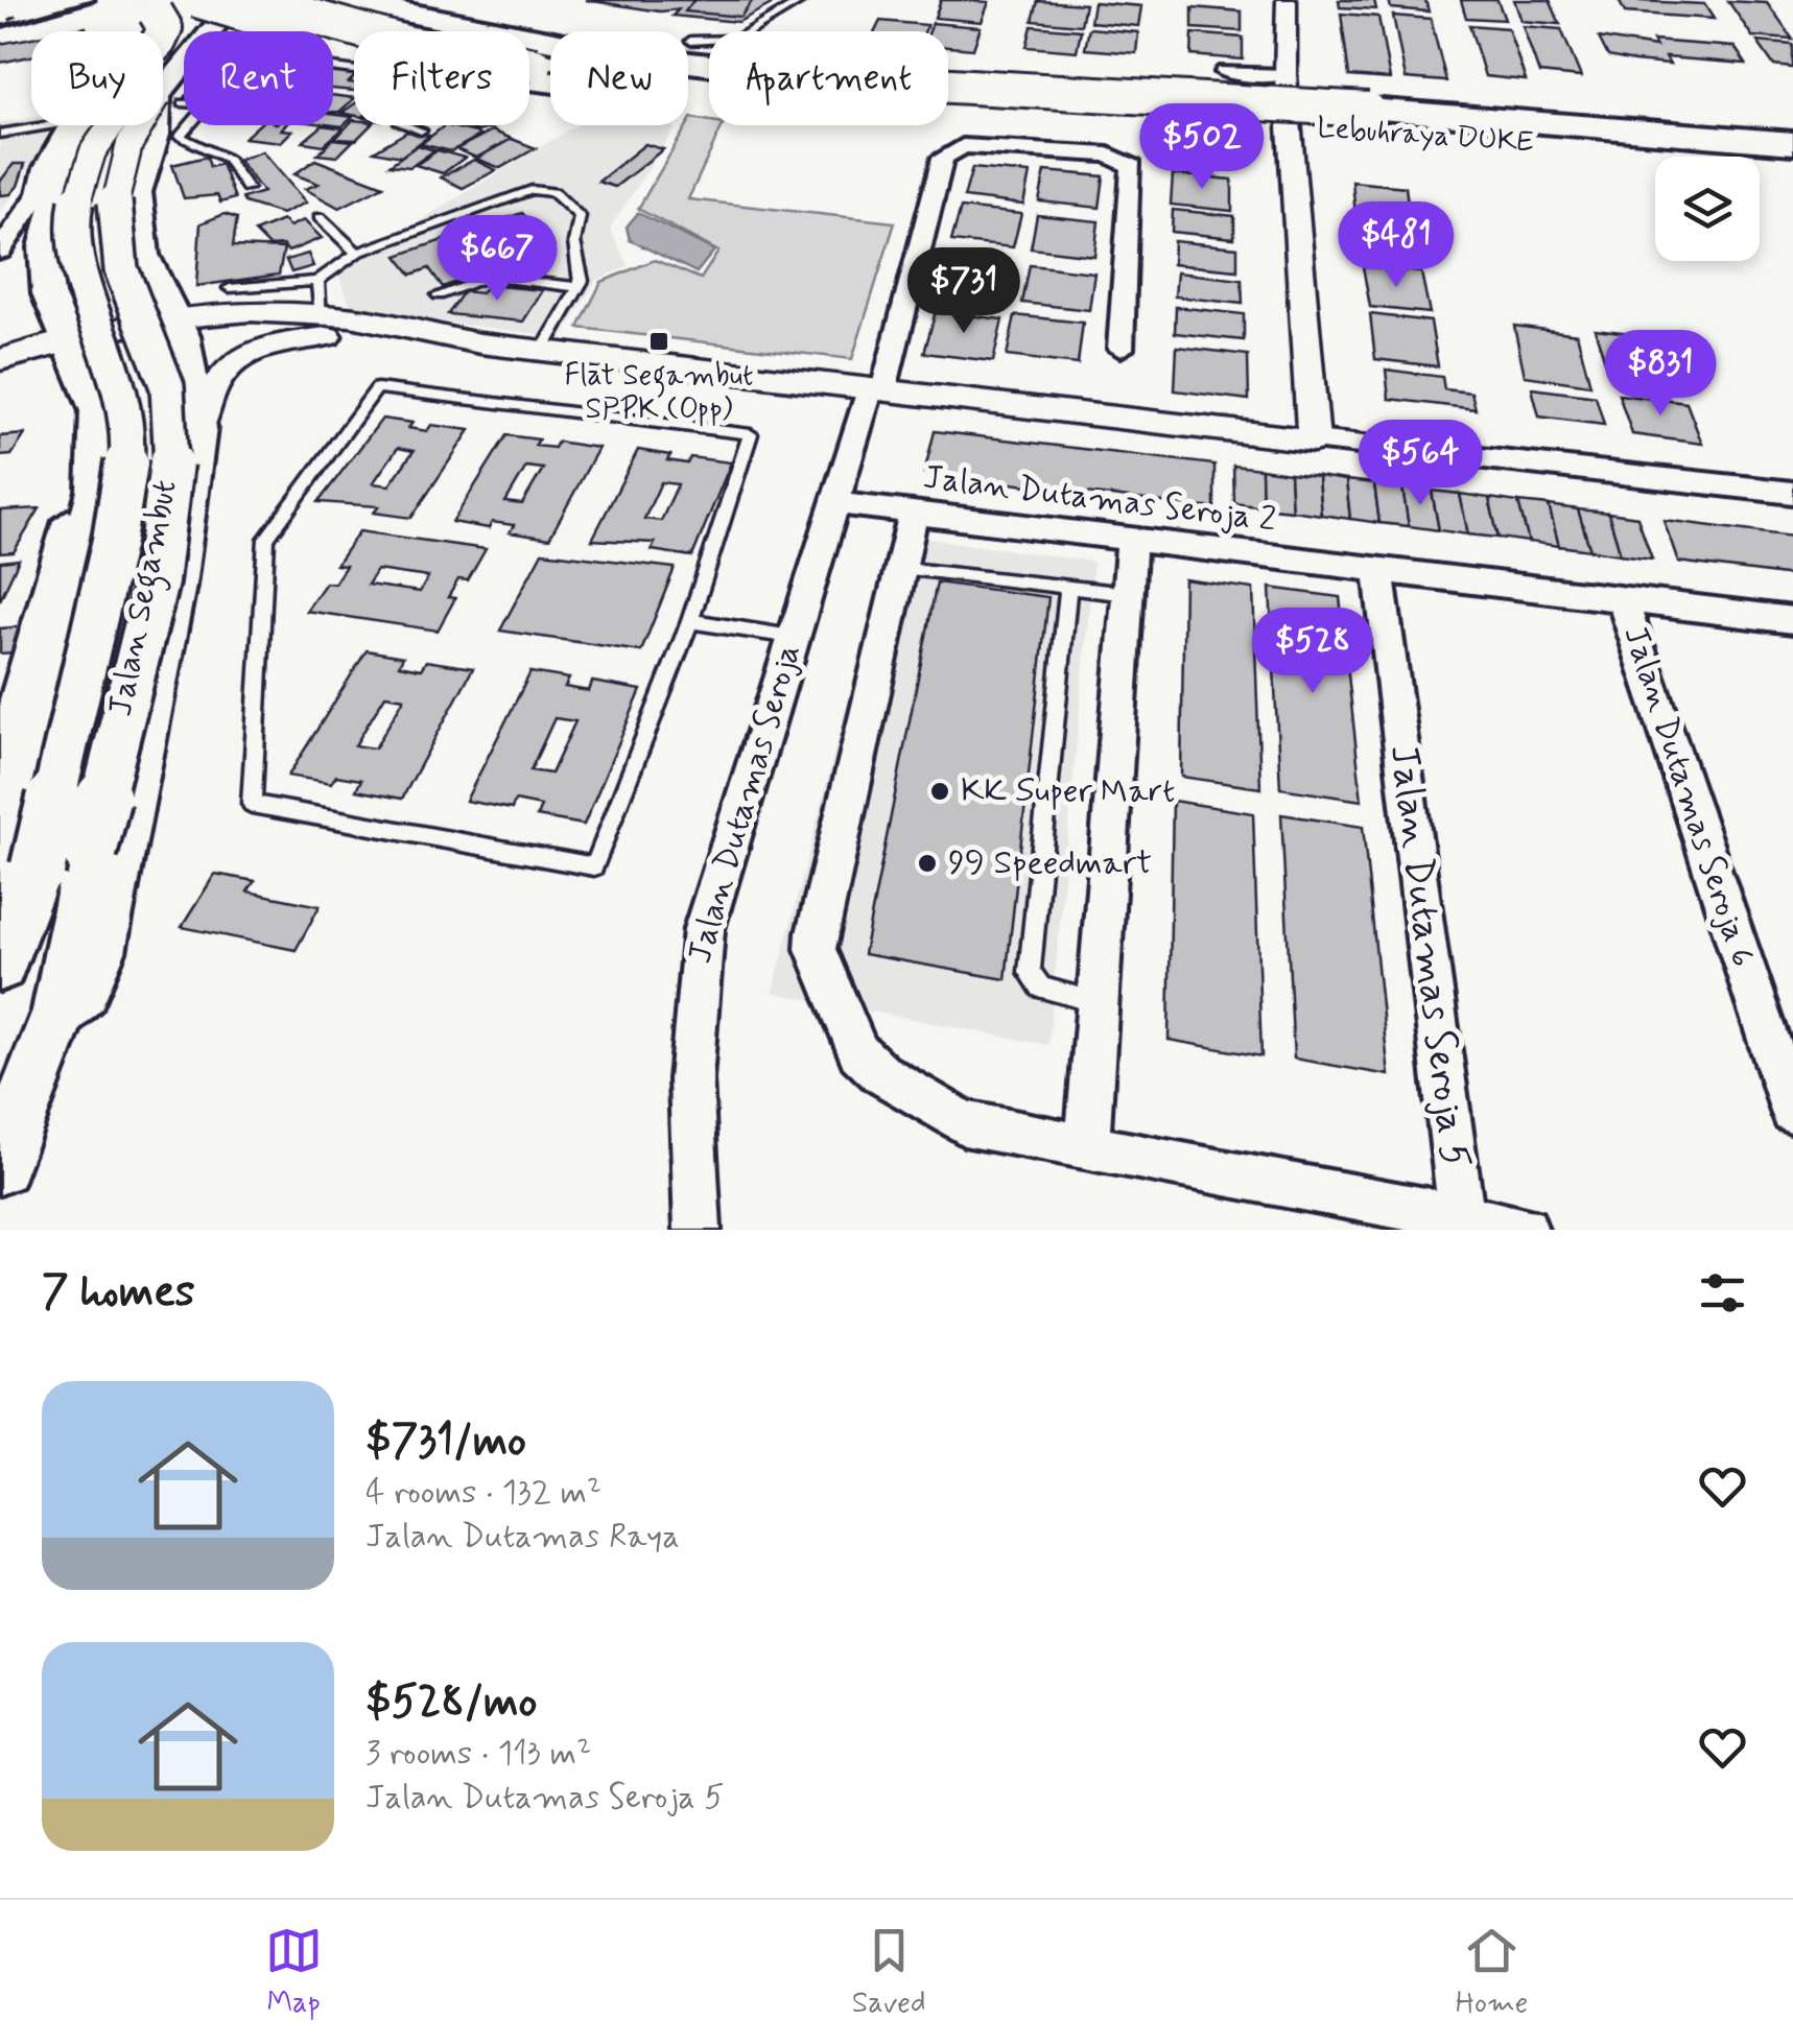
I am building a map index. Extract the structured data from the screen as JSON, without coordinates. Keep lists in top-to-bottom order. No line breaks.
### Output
{"streets":{"highway":["Lebuhraya DUKE"],"main road":["Jalan Segambut"],"street":["Jalan Dutamas Seroja 2","Jalan Dutamas Seroja 6","Jalan Dutamas Seroja","Jalan Dutamas Seroja 5"]},"crossings":[["Jalan Dutamas Seroja 2","Jalan Dutamas Seroja 6"],["Jalan Dutamas Seroja 2","Jalan Dutamas Seroja"],["Jalan Dutamas Seroja 2","Jalan Dutamas Seroja 5"]],"places":{"transit":["Flat Segambut SPPK (Opp)"],"other":["KK Super Mart","99 Speedmart"]},"page":{"chip":["Buy","Rent","Filters","New","Apartment"],"price":["$502","$481","$667","$731","$831","$564","$528"],"heading":"7 homes","list":[{"name":"$731/mo","note":"4 rooms · 132 m² · Jalan Dutamas Raya"},{"name":"$528/mo","note":"3 rooms · 113 m² · Jalan Dutamas Seroja 5"}],"tabs":["Map","Saved","Home"]}}
